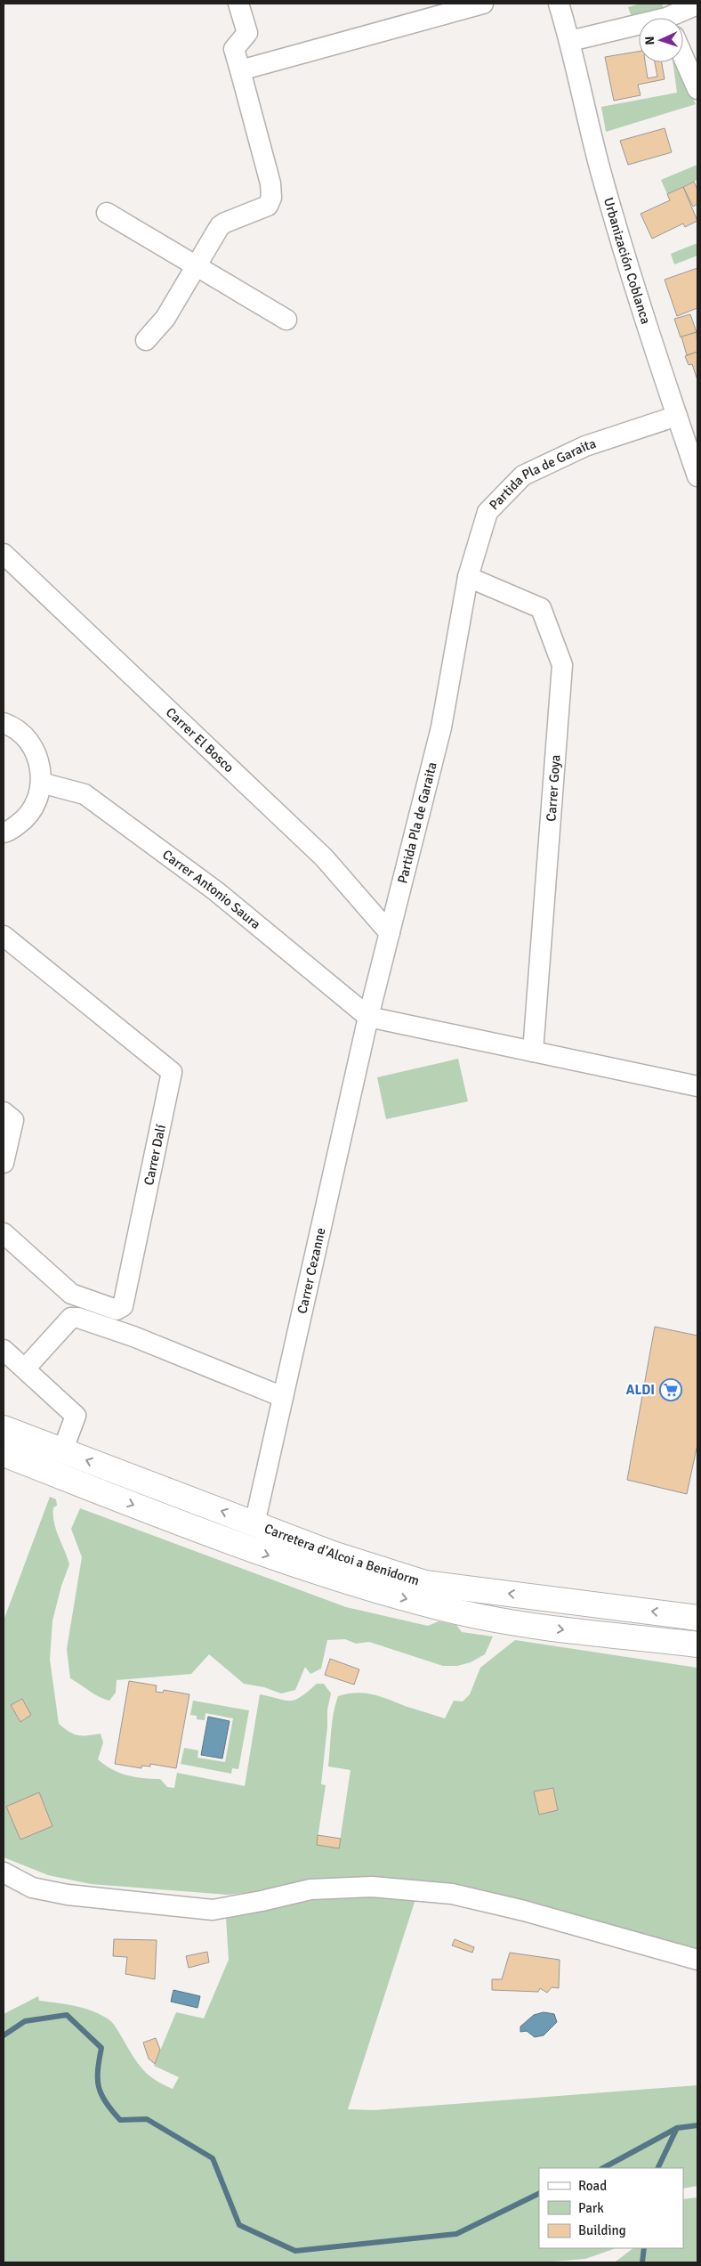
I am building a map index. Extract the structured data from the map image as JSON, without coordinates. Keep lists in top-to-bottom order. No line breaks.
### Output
{"streets":{"main road":["Carretera d'Alcoi a Benidorm"],"street":["Urbanización Coblanca","Partida Pla de Garaita","Carrer El Bosco","Carrer Goya","Carrer Antonio Saura","Carrer Dalí","Carrer Cezanne"]},"crossings":[["Urbanización Coblanca","Partida Pla de Garaita"],["Partida Pla de Garaita","Carrer El Bosco"],["Partida Pla de Garaita","Carrer Goya"],["Partida Pla de Garaita","Carrer Antonio Saura"],["Partida Pla de Garaita","Carrer Cezanne"],["Carrer Antonio Saura","Carrer Cezanne"],["Carrer Cezanne","Carretera d'Alcoi a Benidorm"]],"places":{"supermarket":["ALDI"]},"legend":["Road","Park","Building"],"north":"left"}
